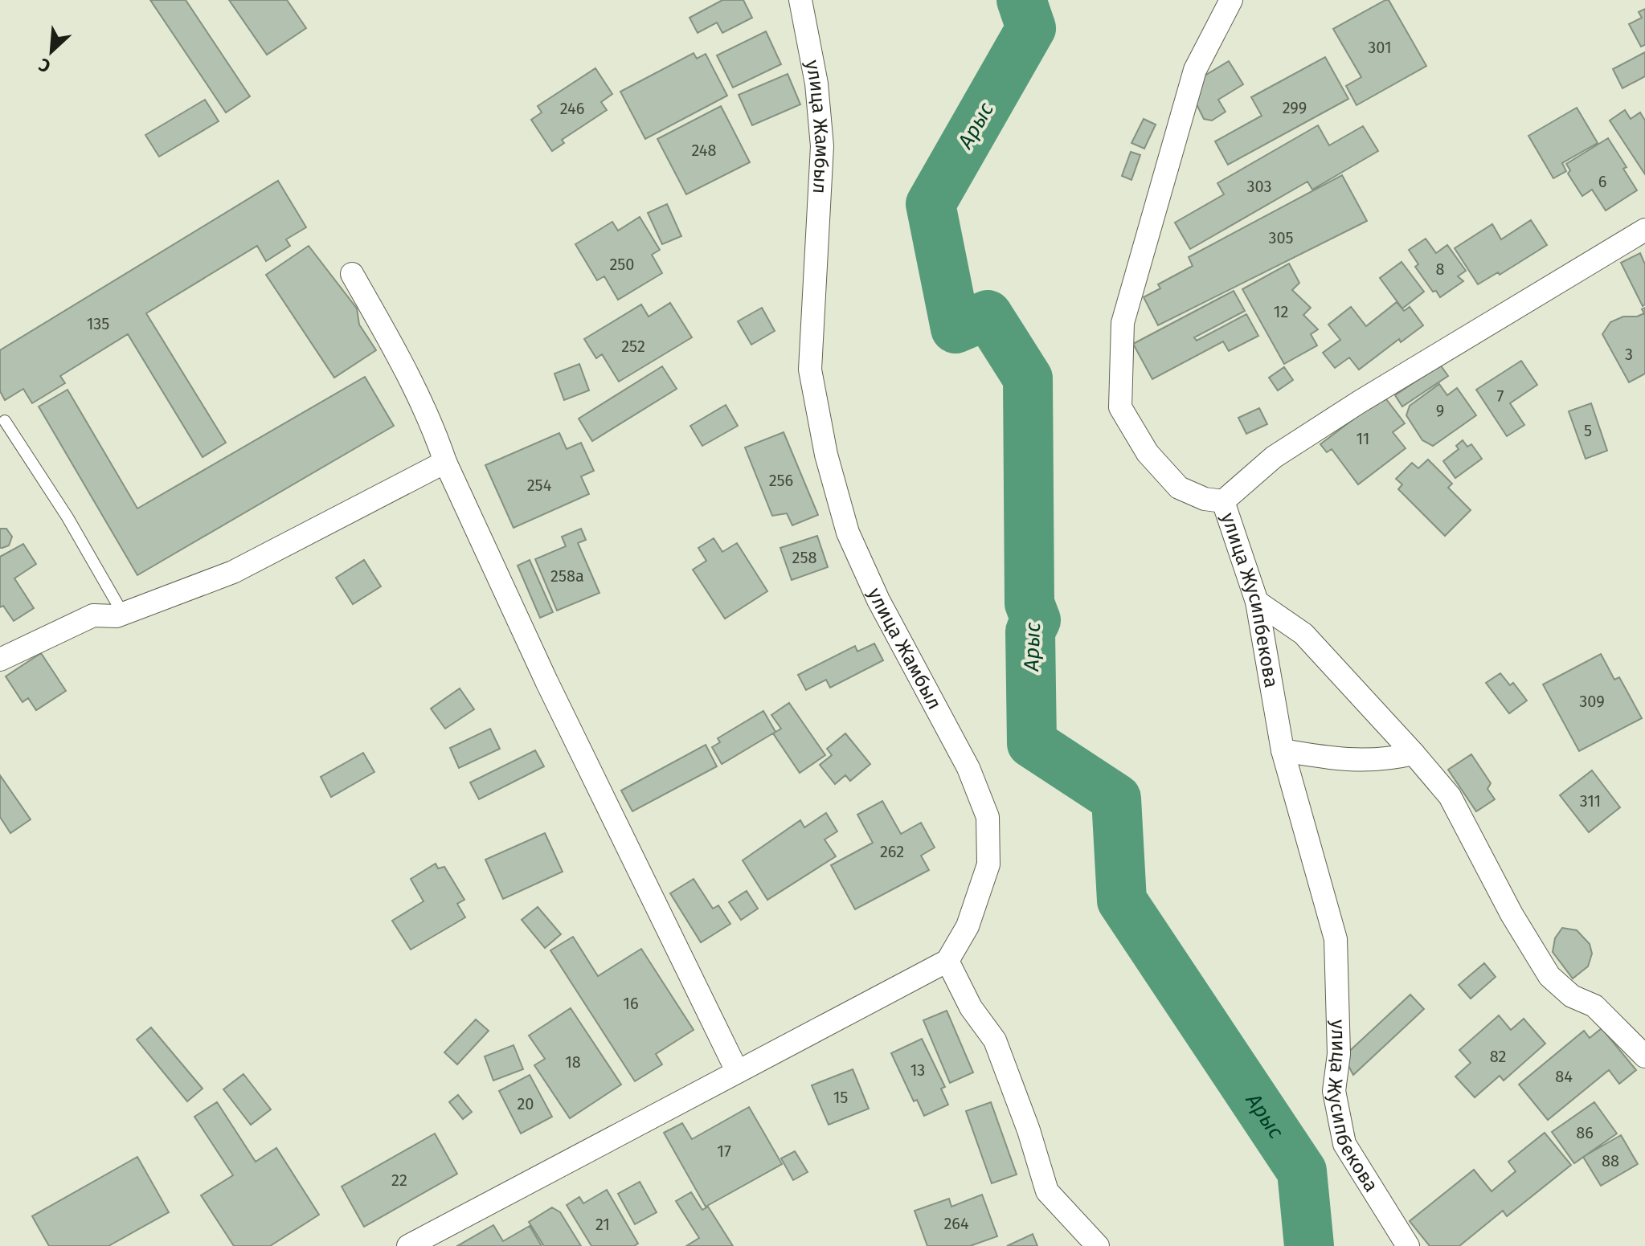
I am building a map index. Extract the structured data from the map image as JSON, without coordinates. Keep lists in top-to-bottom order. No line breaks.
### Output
{"streets":{"street":["улица Жамбыл","улица Жусипбекова"]},"water":["Арыс"],"house_numbers":["301","299","246","248","6","303","305","250","8","12","135","252","3","7","9","5","11","256","254","258","258а","309","311","262","16","82","18","13","84","15","20","86","17","88","22","264","21"],"north":"bottom left"}
